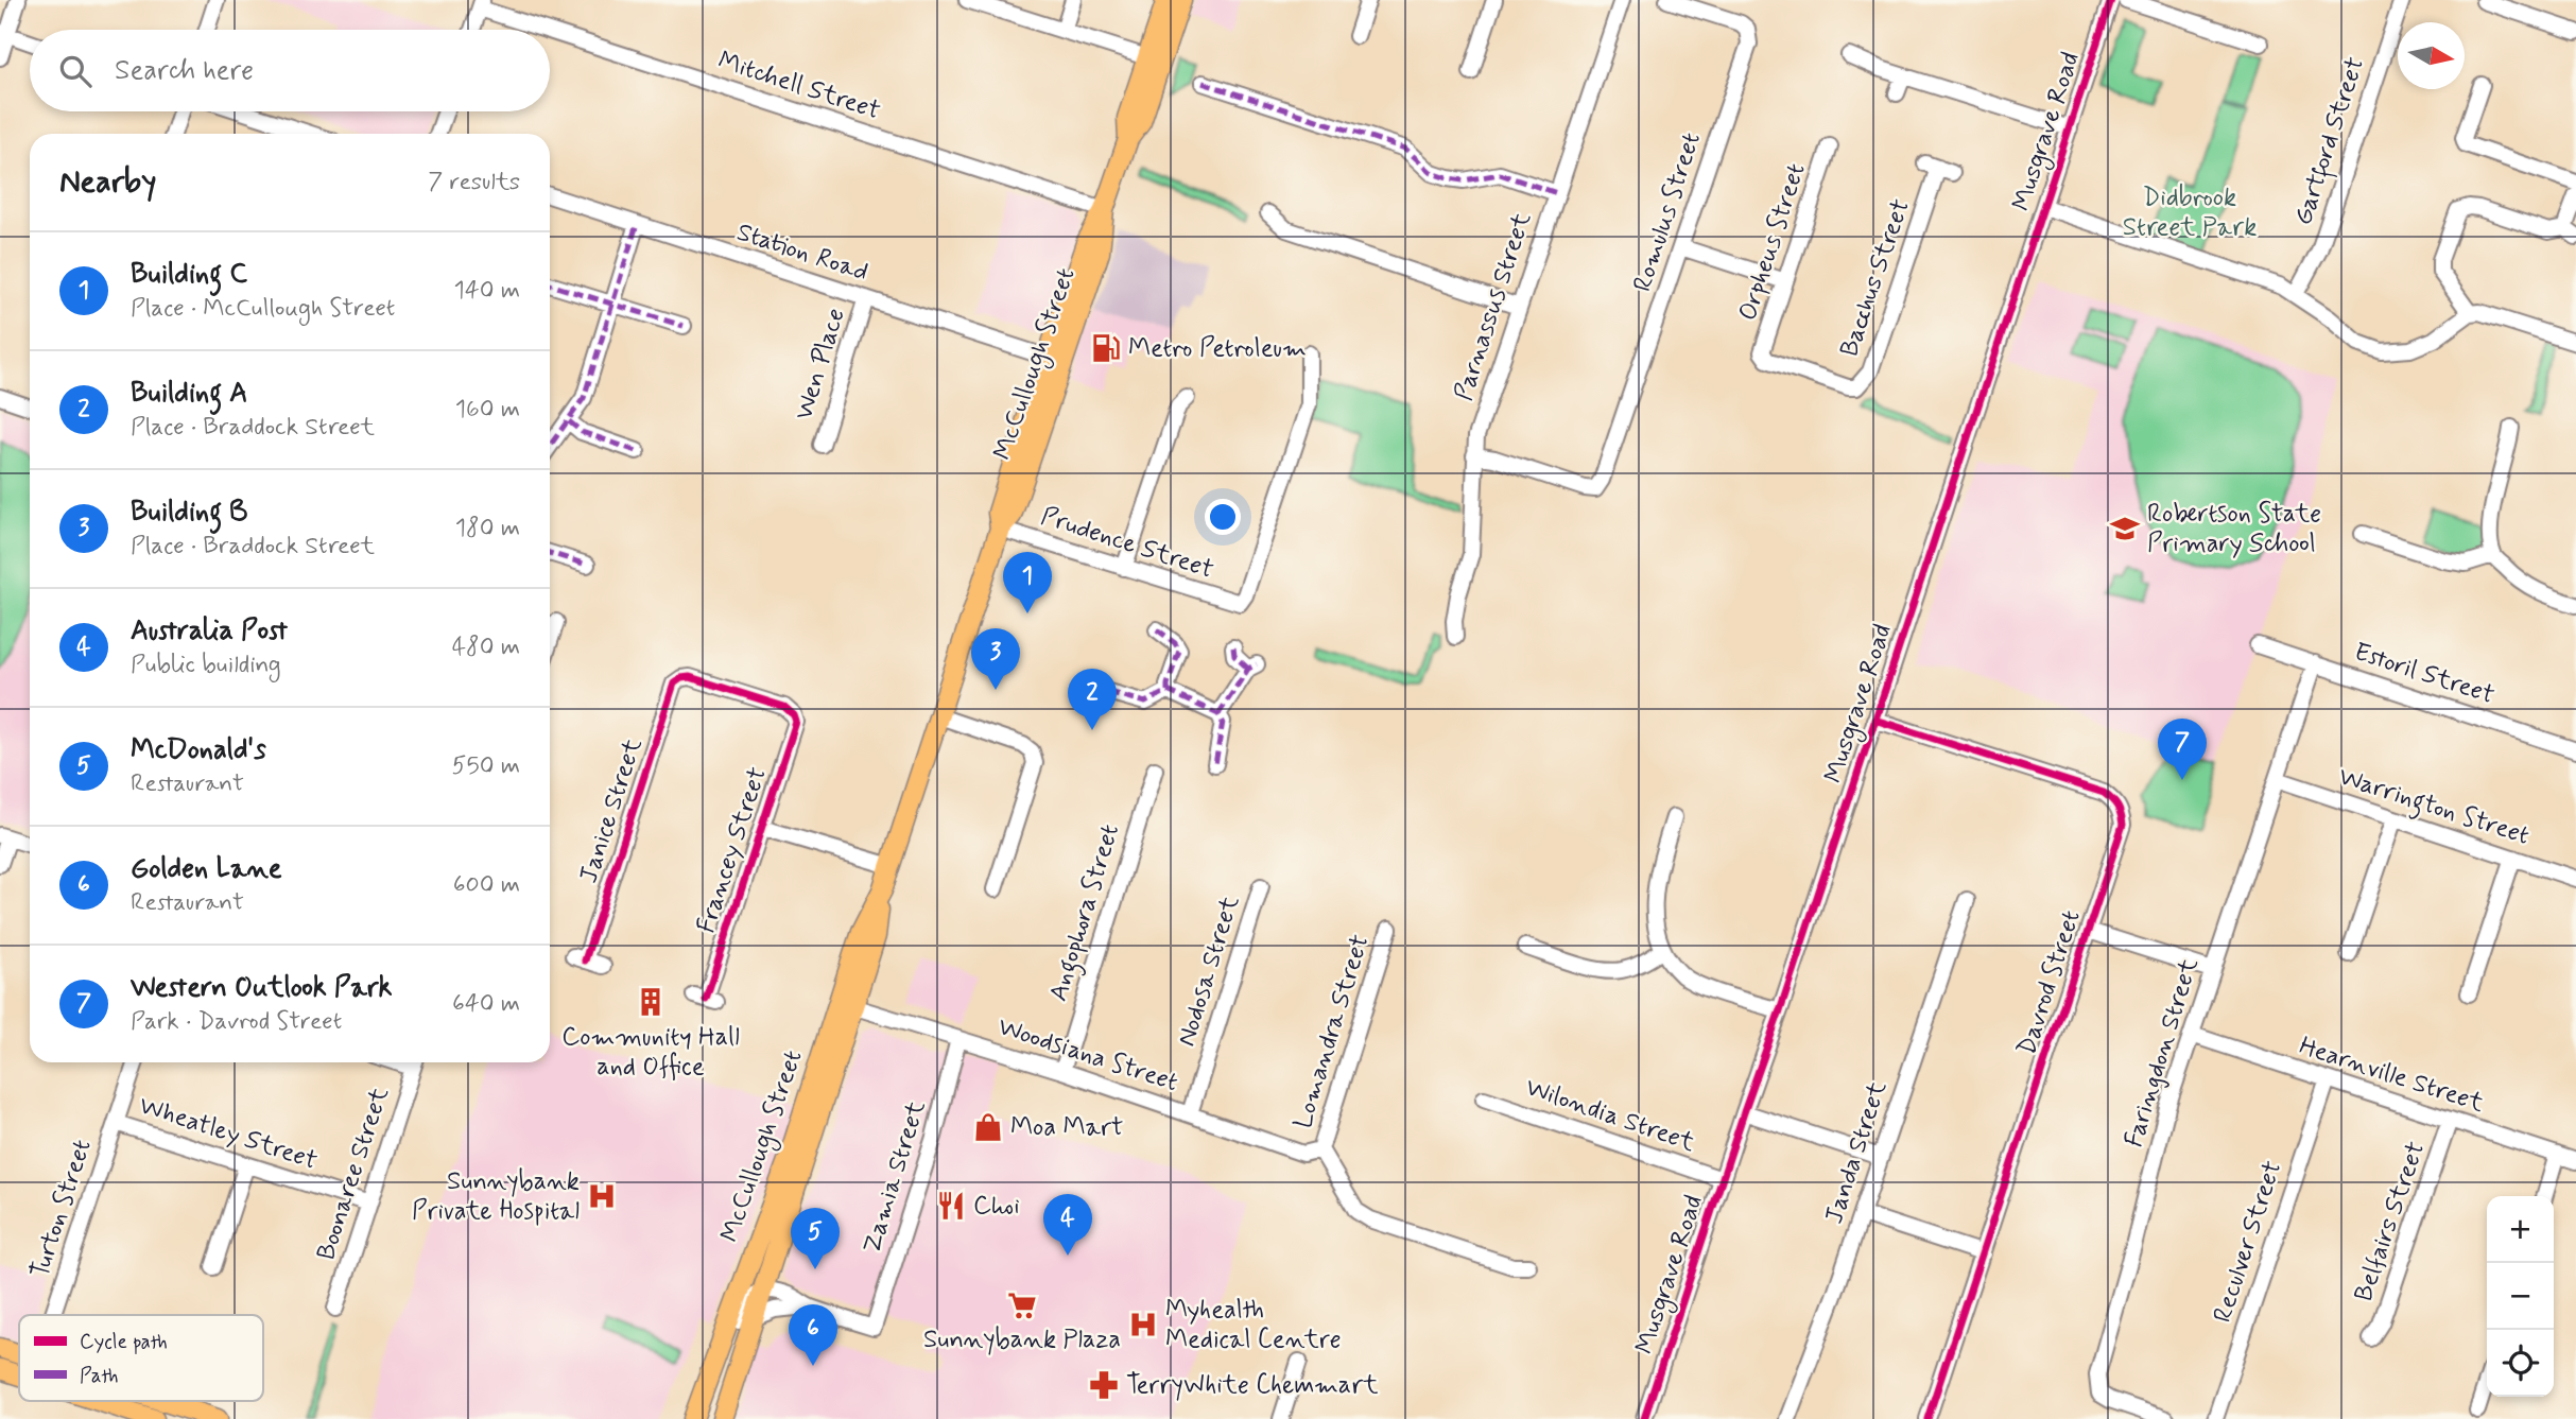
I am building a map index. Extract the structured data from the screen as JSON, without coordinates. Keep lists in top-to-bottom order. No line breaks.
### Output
{"streets":{"main road":["McCullough Street"],"street":["Mitchell Street","Musgrave Road","Gartford Street","Romulus Street","Orpheus Street","Station Road","Bacchus Street","Parnassus Street","Wen Place","Prudence Street","Estoril Street","Warrington Street","Janice Street","Francey Street","Angophora Street","Nodosa Street","Davrod Street","Lomandra Street","Faringdon Street","Woodsiana Street","Hearnville Street","Wilondia Street","Wheatley Street","Janda Street","Boonaree Street","Zamia Street","Turton Street","Belfairs Street","Reculver Street"]},"crossings":[["Mitchell Street","McCullough Street"],["Musgrave Road","Davrod Street"],["Musgrave Road","Wilondia Street"],["Romulus Street","Parnassus Street"],["Orpheus Street","Bacchus Street"],["Station Road","Wen Place"],["Station Road","McCullough Street"],["McCullough Street","Prudence Street"],["McCullough Street","Woodsiana Street"],["Estoril Street","Faringdon Street"],["Warrington Street","Faringdon Street"],["Janice Street","Francey Street"],["Angophora Street","Woodsiana Street"],["Nodosa Street","Woodsiana Street"],["Lomandra Street","Woodsiana Street"],["Faringdon Street","Hearnville Street"],["Woodsiana Street","Zamia Street"],["Hearnville Street","Belfairs Street"],["Hearnville Street","Reculver Street"],["Wheatley Street","Boonaree Street"],["Wheatley Street","Turton Street"]],"parks":["Didbrook Street Park"],"places":{"fuel station":["Metro Petroleum"],"school or university":["Robertson State Primary School"],"building":["Community Hall and Office"],"shop":["Moa Mart"],"hospital":["Sunnybank Private Hospital","Myhealth Medical Centre"],"restaurant":["Choi"],"supermarket":["Sunnybank Plaza"],"pharmacy":["TerryWhite Chemmart"]},"legend":["Cycle path","Path"],"north":"right","page":{"search":"Search here","heading":["Nearby","7 results"],"list":[{"mark":"1","name":"Building C","note":"Place · McCullough Street","value":"140 m"},{"mark":"2","name":"Building A","note":"Place · Braddock Street","value":"160 m"},{"mark":"3","name":"Building B","note":"Place · Braddock Street","value":"180 m"},{"mark":"4","name":"Australia Post","note":"Public building","value":"480 m"},{"mark":"5","name":"McDonald's","note":"Restaurant","value":"550 m"},{"mark":"6","name":"Golden Lane","note":"Restaurant","value":"600 m"},{"mark":"7","name":"Western Outlook Park","note":"Park · Davrod Street","value":"640 m"}],"pins":["1","3","2","7","4","5","6"],"map_buttons":["+","−"]}}
